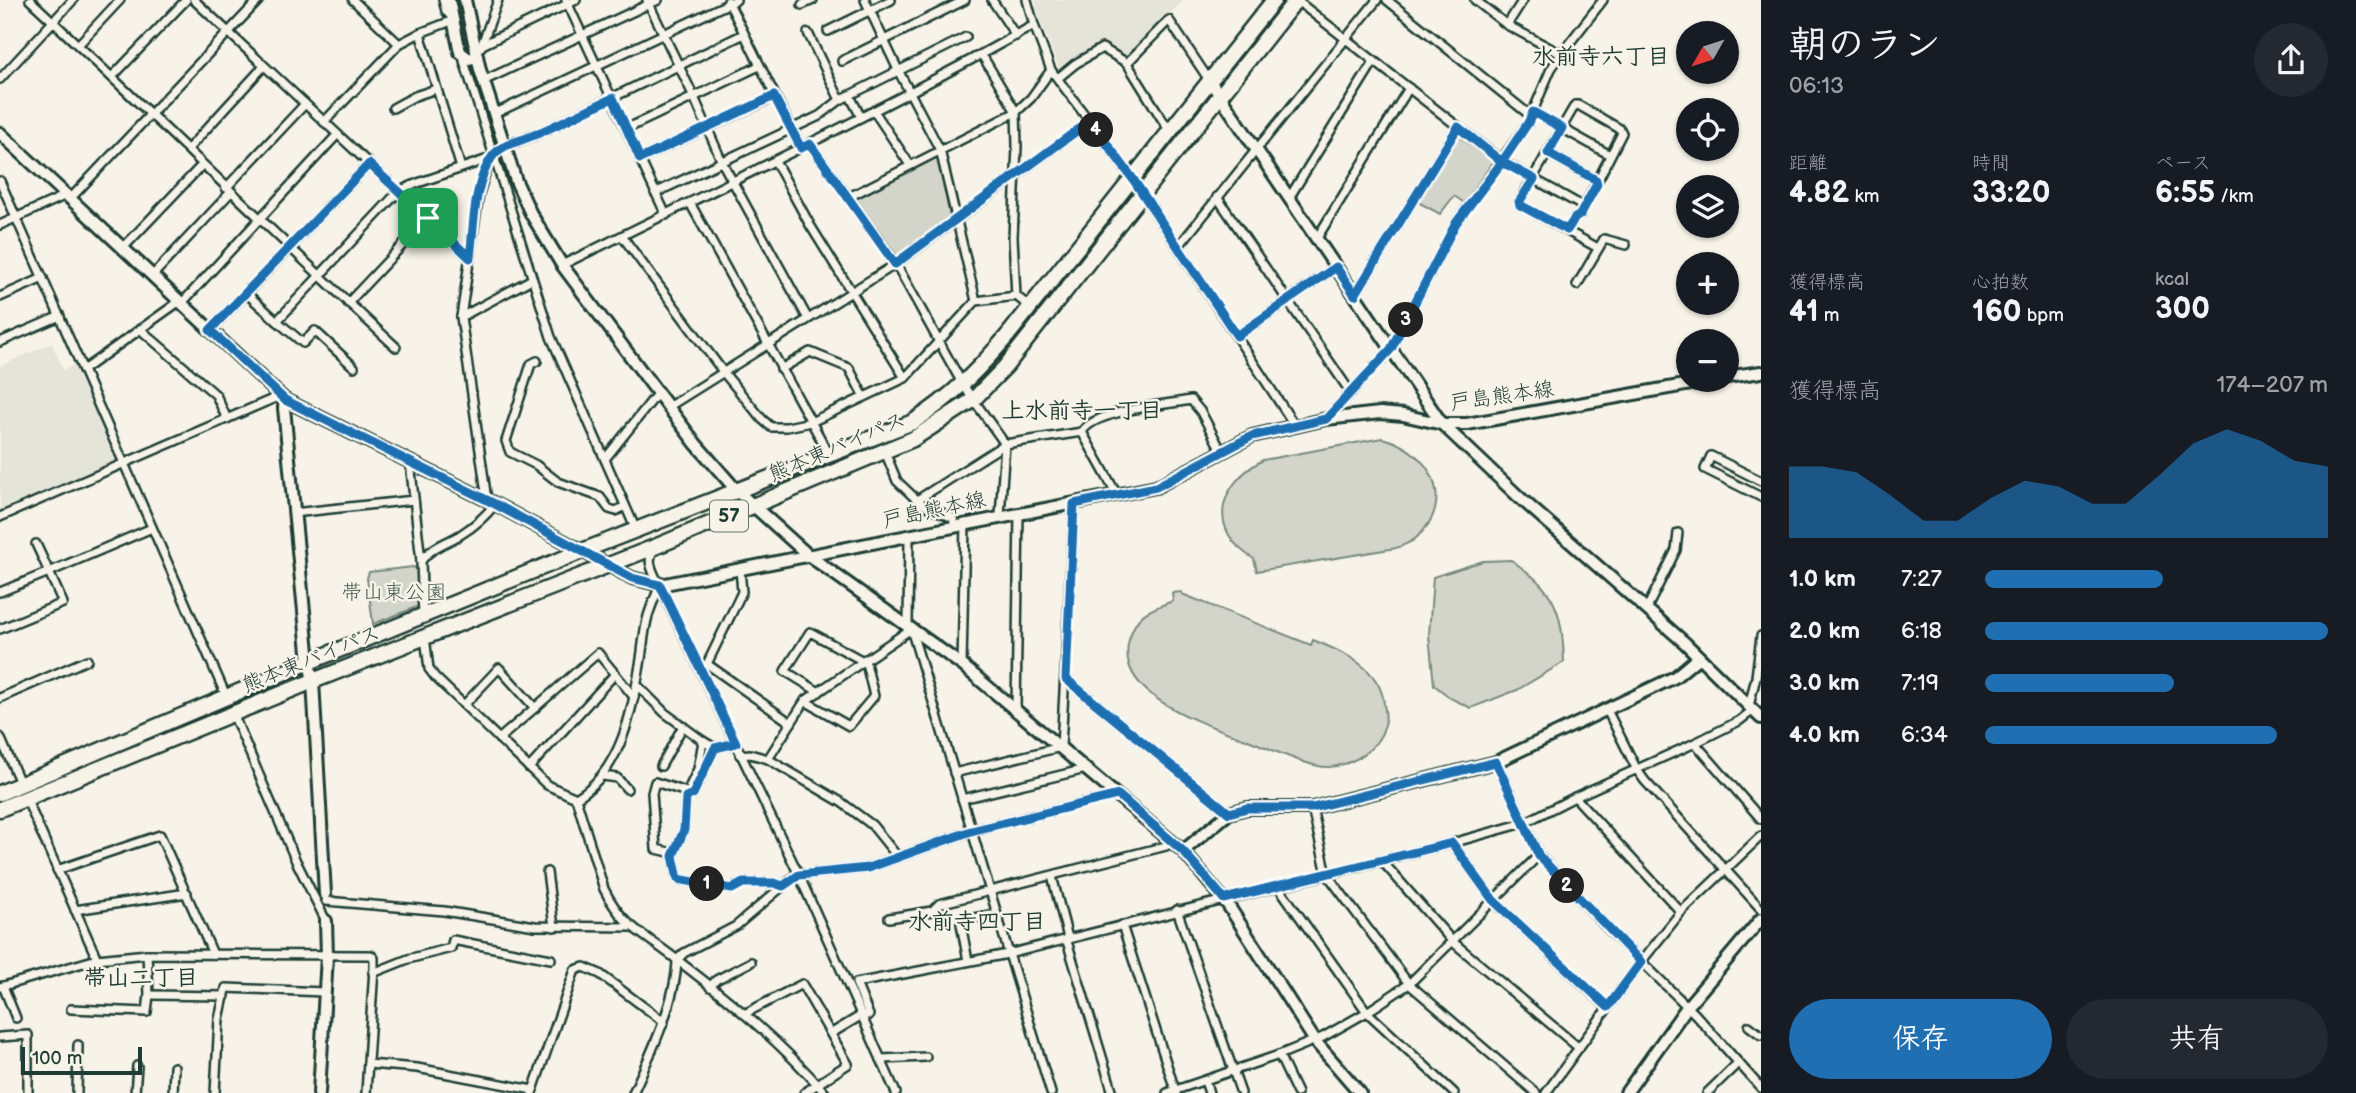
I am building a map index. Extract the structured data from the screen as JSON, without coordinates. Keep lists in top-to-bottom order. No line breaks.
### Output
{"streets":{"highway":["熊本東バイパス","57"],"street":["戸島熊本線"]},"districts":["水前寺六丁目","上水前寺一丁目","水前寺四丁目","帯山二丁目"],"parks":["帯山東公園"],"scale_bar":"100 m","north":"bottom left","page":{"heading":["朝のラン","06:13"],"map_buttons":["+","−"],"pins":["4","3","1","2"],"stats":[["距離","4.82 km"],["時間","33:20"],["ペース","6:55 /km"],["獲得標高","41 m"],["心拍数","160 bpm"],["kcal","300"]],"chart":["獲得標高","174–207 m"],"list":[{"name":"1.0 km","note":"7:27"},{"name":"2.0 km","note":"6:18"},{"name":"3.0 km","note":"7:19"},{"name":"4.0 km","note":"6:34"}],"buttons":["保存","共有"],"scale":"100 m"}}
